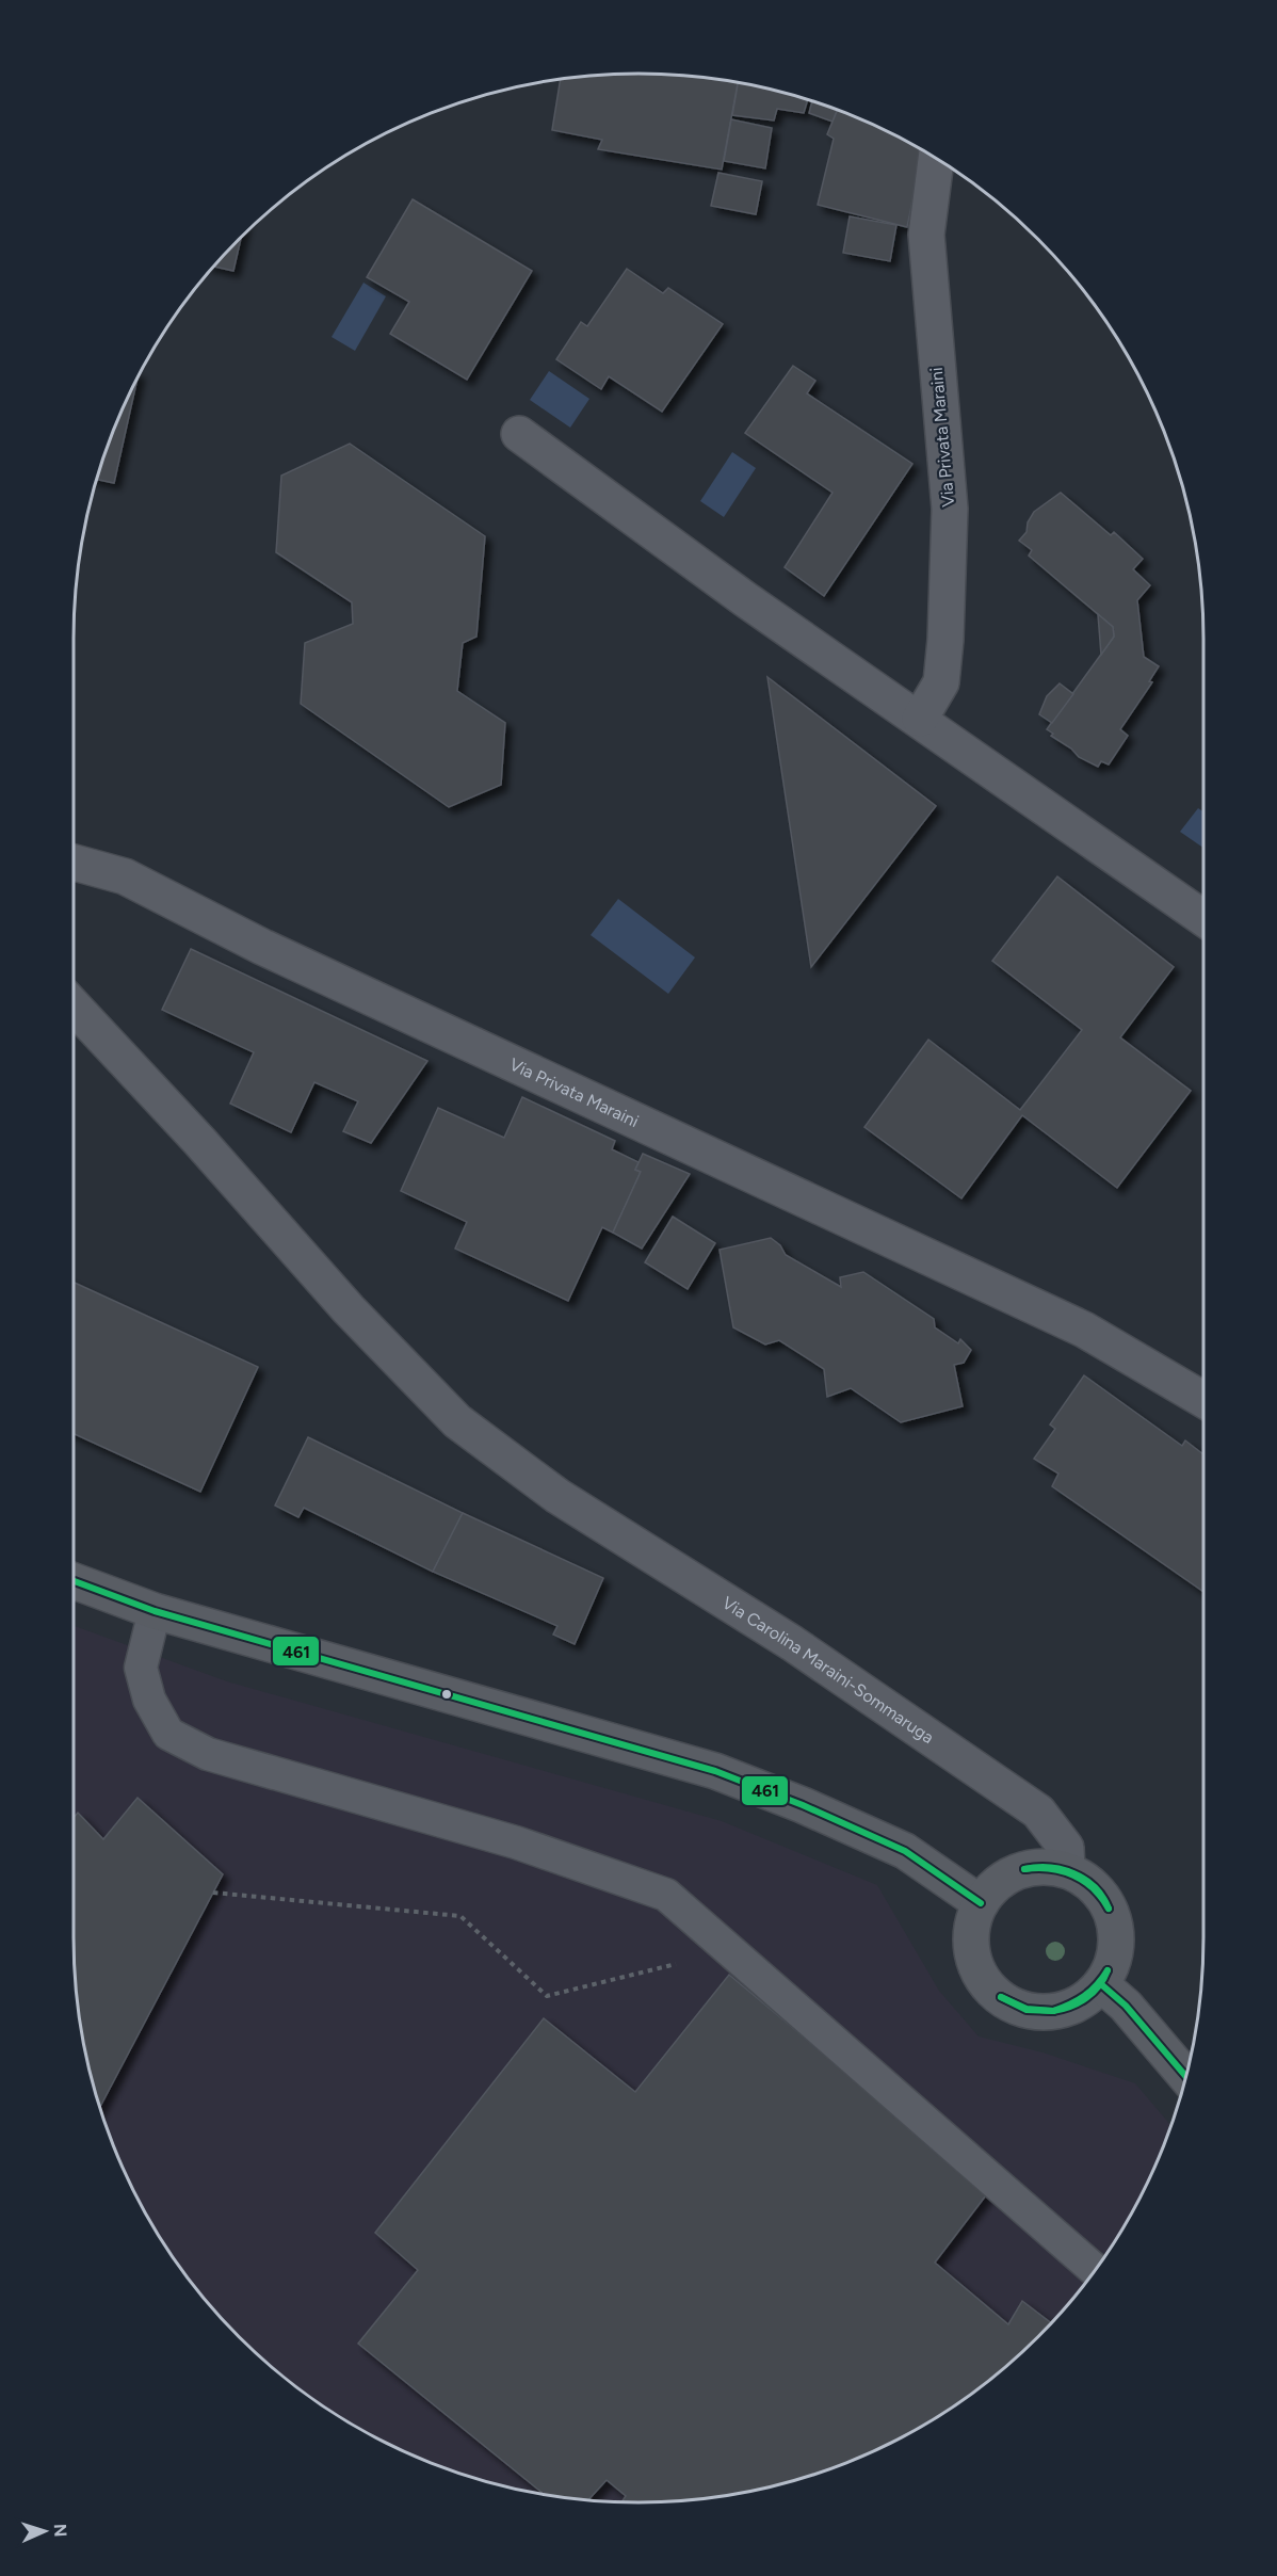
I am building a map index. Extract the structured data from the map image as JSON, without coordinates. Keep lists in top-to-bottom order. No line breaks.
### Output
{"streets":{"street":["Via Privata Maraini","Via Carolina Maraini-Sommaruga"]},"lines":["transit line 461"],"north":"right"}
